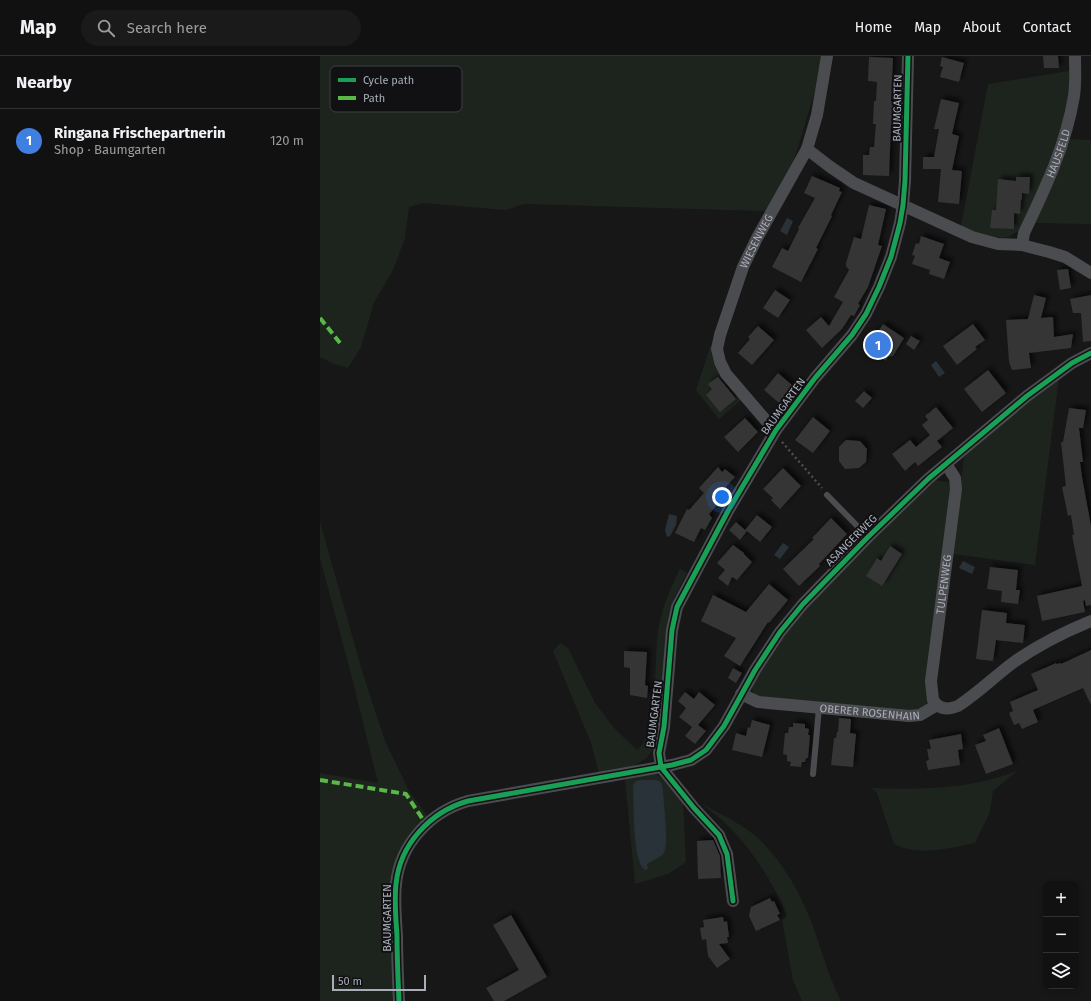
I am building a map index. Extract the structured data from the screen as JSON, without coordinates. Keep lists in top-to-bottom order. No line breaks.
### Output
{"streets":{"street":["BAUMGARTEN","HAUSFELD","WIESENWEG","ASANGERWEG","TULPENWEG","OBERER ROSENHAIN"]},"crossings":[["BAUMGARTEN","WIESENWEG"],["BAUMGARTEN","ASANGERWEG"],["ASANGERWEG","TULPENWEG"],["ASANGERWEG","OBERER ROSENHAIN"],["TULPENWEG","OBERER ROSENHAIN"]],"legend":["Cycle path","Path"],"scale_bar":"50 m","page":{"header":"Map","search":"Search here","nav":["Home","Map","About","Contact"],"heading":"Nearby","list":[{"mark":"1","name":"Ringana Frischepartnerin","note":"Shop · Baumgarten","value":"120 m"}],"pins":"1","map_buttons":["+","−"],"scale":"50 m"}}
